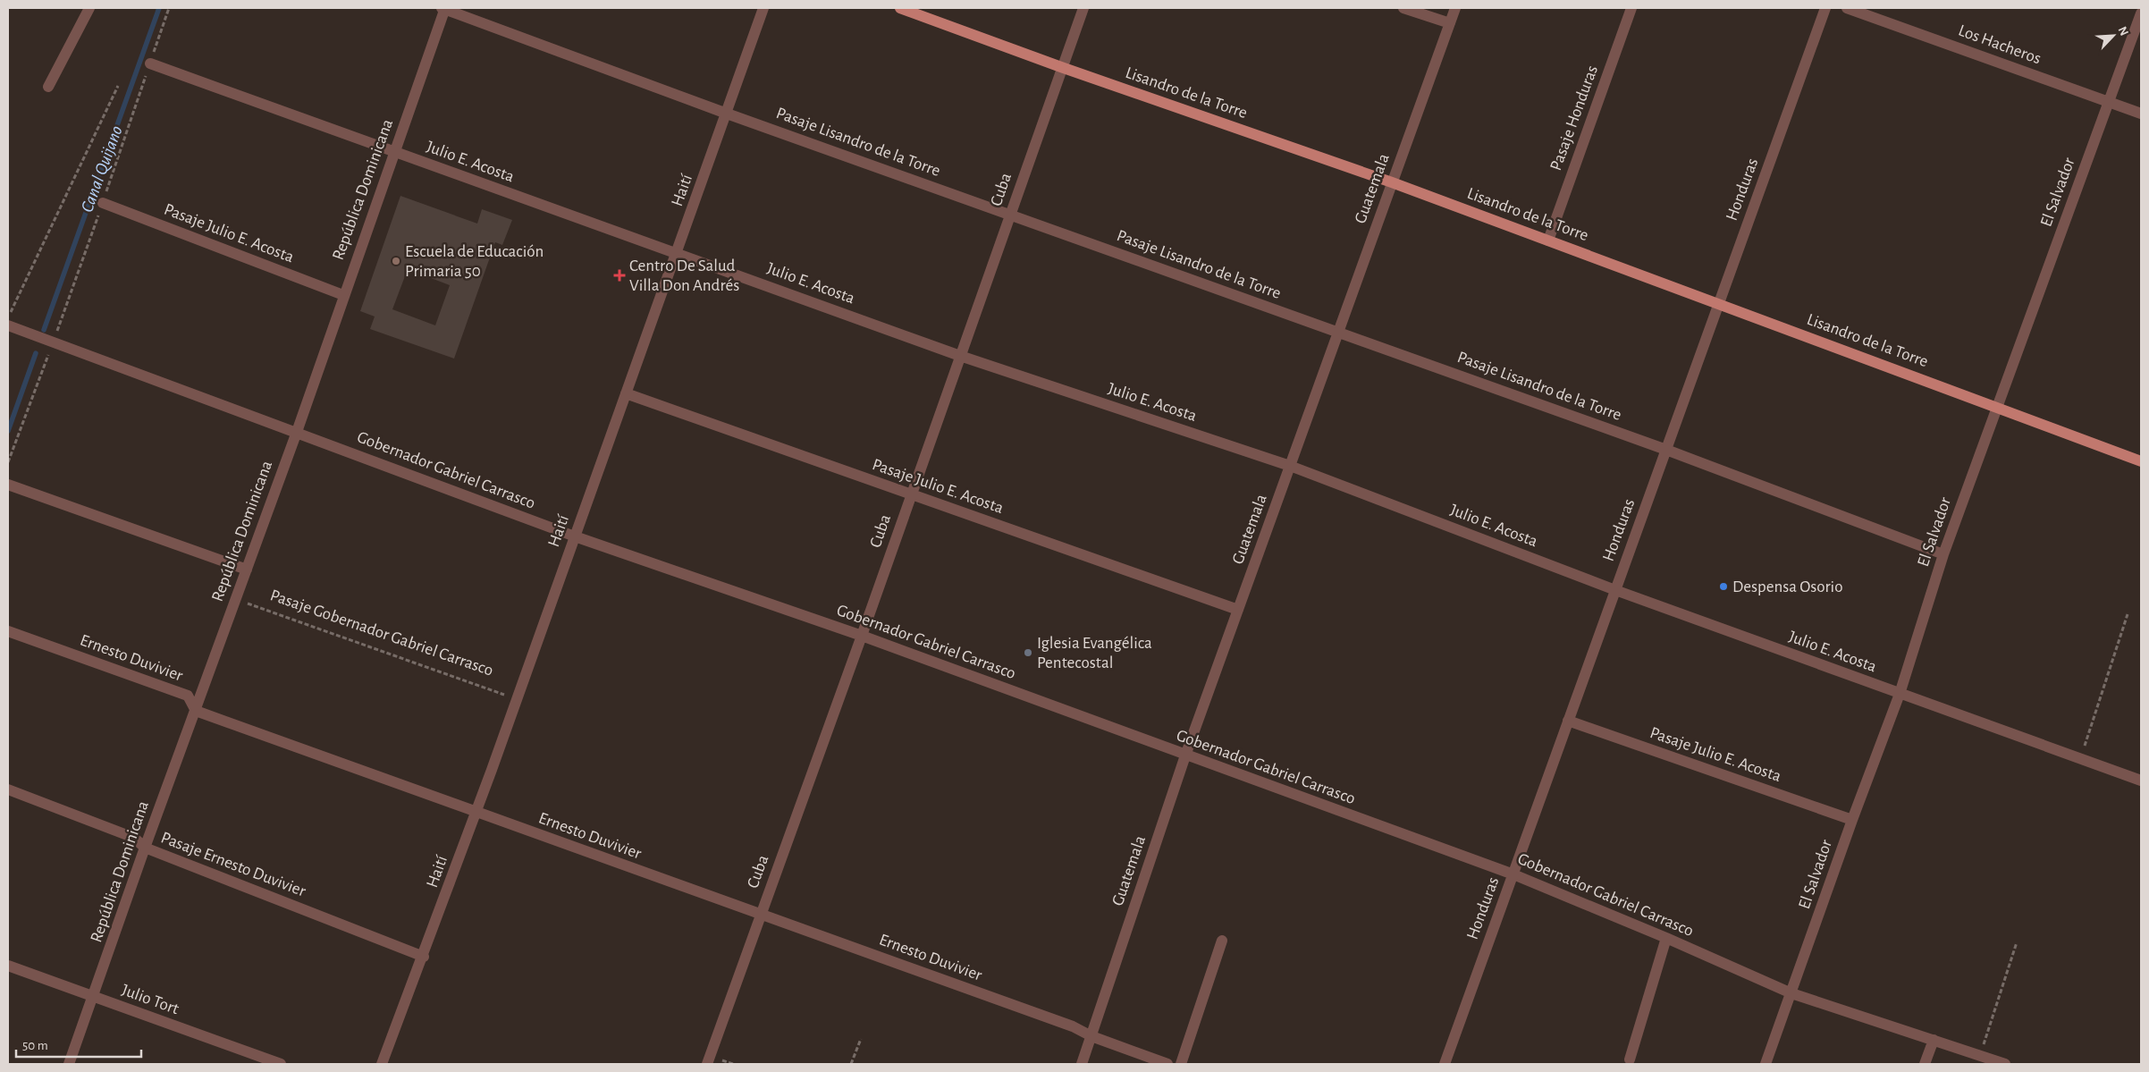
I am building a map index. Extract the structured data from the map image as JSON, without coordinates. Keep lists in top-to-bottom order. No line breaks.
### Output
{"streets":{"main road":["Lisandro de la Torre"],"street":["Los Hacheros","Pasaje Honduras","Pasaje Lisandro de la Torre","Julio E. Acosta","Guatemala","República Dominicana","Cuba","Honduras","Haití","El Salvador","Pasaje Julio E. Acosta","Gobernador Gabriel Carrasco","Ernesto Duvivier","Pasaje Ernesto Duvivier","Julio Tort"],"path":["Pasaje Gobernador Gabriel Carrasco"]},"crossings":[["Los Hacheros","El Salvador"],["Lisandro de la Torre","Pasaje Honduras"],["Lisandro de la Torre","Guatemala"],["Lisandro de la Torre","Cuba"],["Lisandro de la Torre","Honduras"],["Lisandro de la Torre","El Salvador"],["Pasaje Lisandro de la Torre","Guatemala"],["Pasaje Lisandro de la Torre","República Dominicana"],["Pasaje Lisandro de la Torre","Cuba"],["Pasaje Lisandro de la Torre","Honduras"],["Pasaje Lisandro de la Torre","Haití"],["Pasaje Lisandro de la Torre","El Salvador"],["Julio E. Acosta","Guatemala"],["Julio E. Acosta","República Dominicana"],["Julio E. Acosta","Cuba"],["Julio E. Acosta","Honduras"],["Julio E. Acosta","Haití"],["Julio E. Acosta","El Salvador"],["Guatemala","Pasaje Julio E. Acosta"],["Guatemala","Gobernador Gabriel Carrasco"],["Guatemala","Ernesto Duvivier"],["República Dominicana","Pasaje Julio E. Acosta"],["República Dominicana","Gobernador Gabriel Carrasco"],["República Dominicana","Pasaje Gobernador Gabriel Carrasco"],["República Dominicana","Ernesto Duvivier"],["República Dominicana","Pasaje Ernesto Duvivier"],["República Dominicana","Julio Tort"],["Cuba","Pasaje Julio E. Acosta"],["Cuba","Gobernador Gabriel Carrasco"],["Cuba","Ernesto Duvivier"],["Honduras","Pasaje Julio E. Acosta"],["Honduras","Gobernador Gabriel Carrasco"],["Haití","Pasaje Julio E. Acosta"],["Haití","Gobernador Gabriel Carrasco"],["Haití","Pasaje Gobernador Gabriel Carrasco"],["Haití","Ernesto Duvivier"],["Haití","Pasaje Ernesto Duvivier"],["El Salvador","Pasaje Julio E. Acosta"],["El Salvador","Gobernador Gabriel Carrasco"]],"water":["Canal Quijano"],"places":{"other":["Escuela de Educación Primaria 50","Despensa Osorio","Iglesia Evangélica Pentecostal"],"health":["Centro De Salud Villa Don Andrés"]},"scale_bar":"50 m","north":"top right"}
